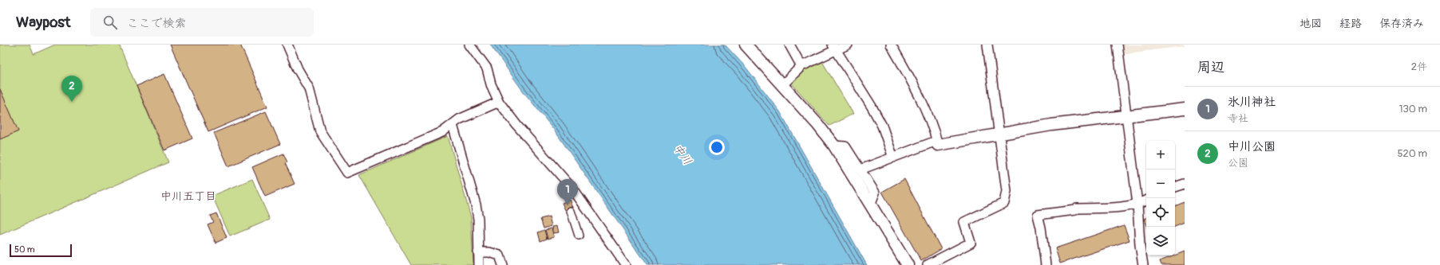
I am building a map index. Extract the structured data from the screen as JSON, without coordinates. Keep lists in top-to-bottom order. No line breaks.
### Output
{"districts":["中川五丁目"],"water":["中川"],"scale_bar":"50 m","page":{"header":"Waypost","search":"ここで検索","nav":["地図","経路","保存済み"],"heading":["周辺","2件"],"pins":["2","1"],"list":[{"mark":"1","name":"氷川神社","note":"寺社","value":"130 m"},{"mark":"2","name":"中川公園","note":"公園","value":"520 m"}],"map_buttons":["+","−"],"scale":"50 m"}}
